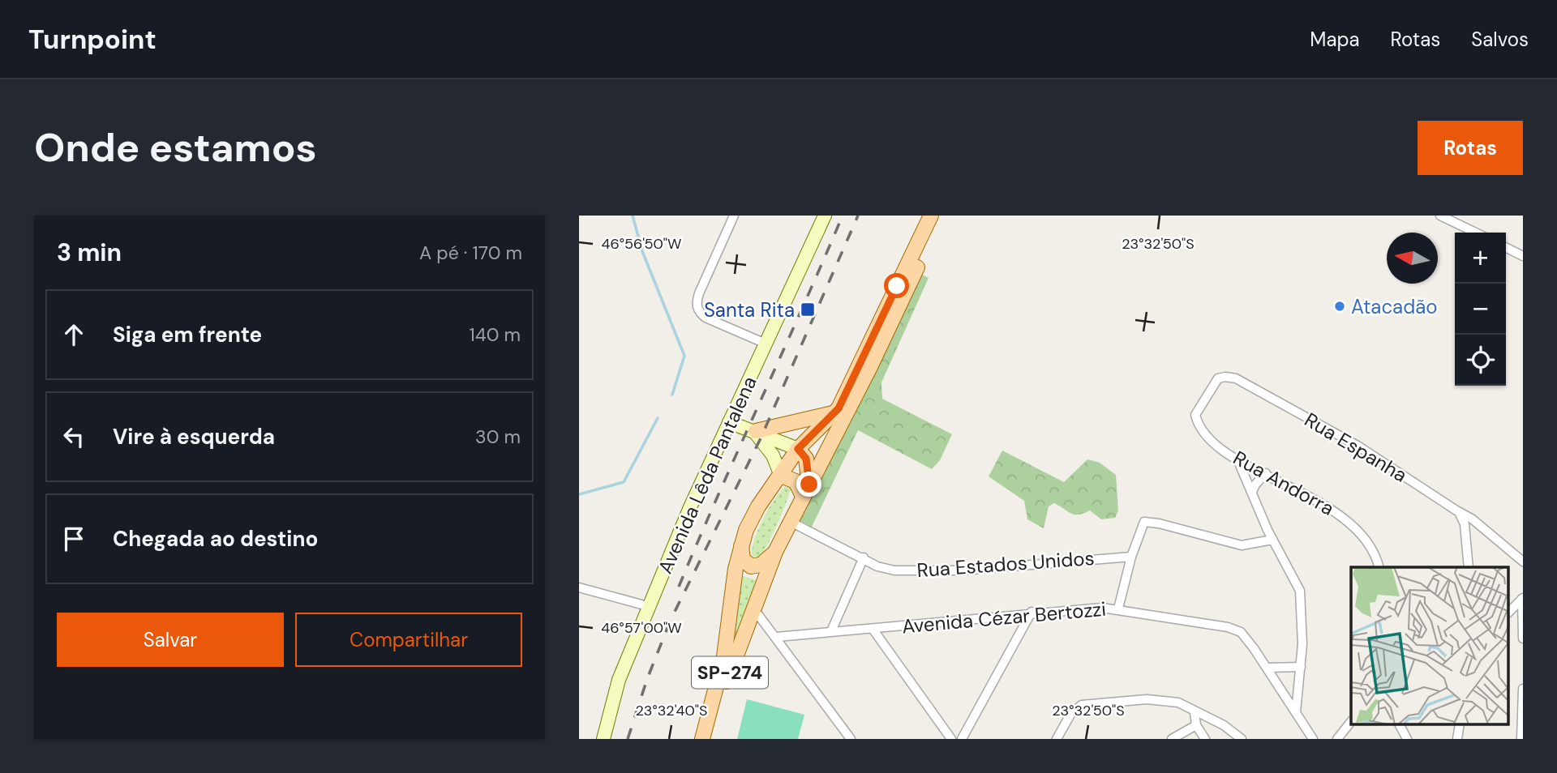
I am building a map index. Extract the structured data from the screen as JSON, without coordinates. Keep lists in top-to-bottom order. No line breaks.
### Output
{"streets":{"main road":["SP-274"],"street":["Rua Espanha","Avenida Lêda Pantalena","Rua Andorra","Rua Estados Unidos","Avenida Cézar Bertozzi"]},"crossings":[["Rua Espanha","Rua Andorra"],["Rua Estados Unidos","SP-274"]],"places":{"other":["Atacadão"],"transit":["Santa Rita"]},"north":"left","page":{"header":"Turnpoint","nav":["Mapa","Rotas","Salvos"],"buttons":["Rotas",["Salvar","Compartilhar"]],"title":"Onde estamos","heading":["3 min","A pé · 170 m"],"map_buttons":["+","−"],"list":[["Siga em frente","140 m"],["Vire à esquerda","30 m"],"Chegada ao destino"]},"coordinates":["23°32'50\"S","46°56'50\"W","46°57'00\"W","23°32'40\"S"]}
